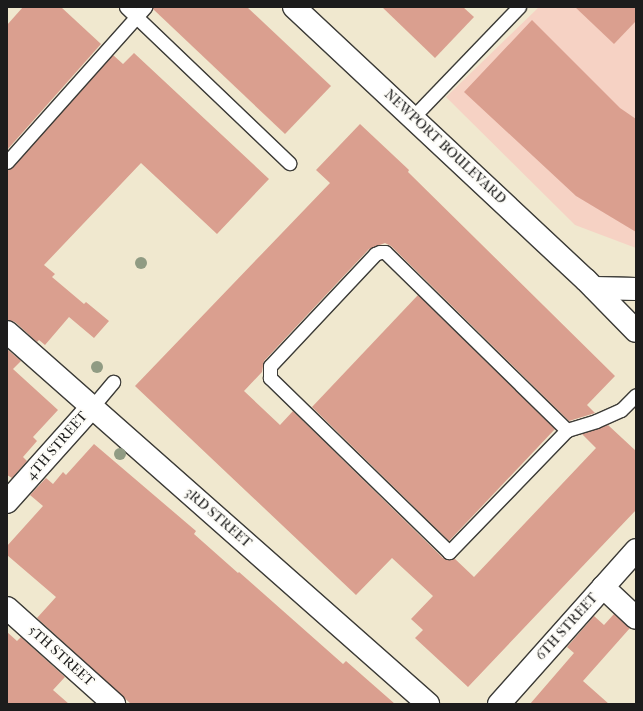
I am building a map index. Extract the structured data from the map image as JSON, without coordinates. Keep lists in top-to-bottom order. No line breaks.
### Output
{"streets":{"street":["NEWPORT BOULEVARD","4TH STREET","3RD STREET","6TH STREET","5TH STREET"]},"crossings":[["4TH STREET","3RD STREET"]]}
